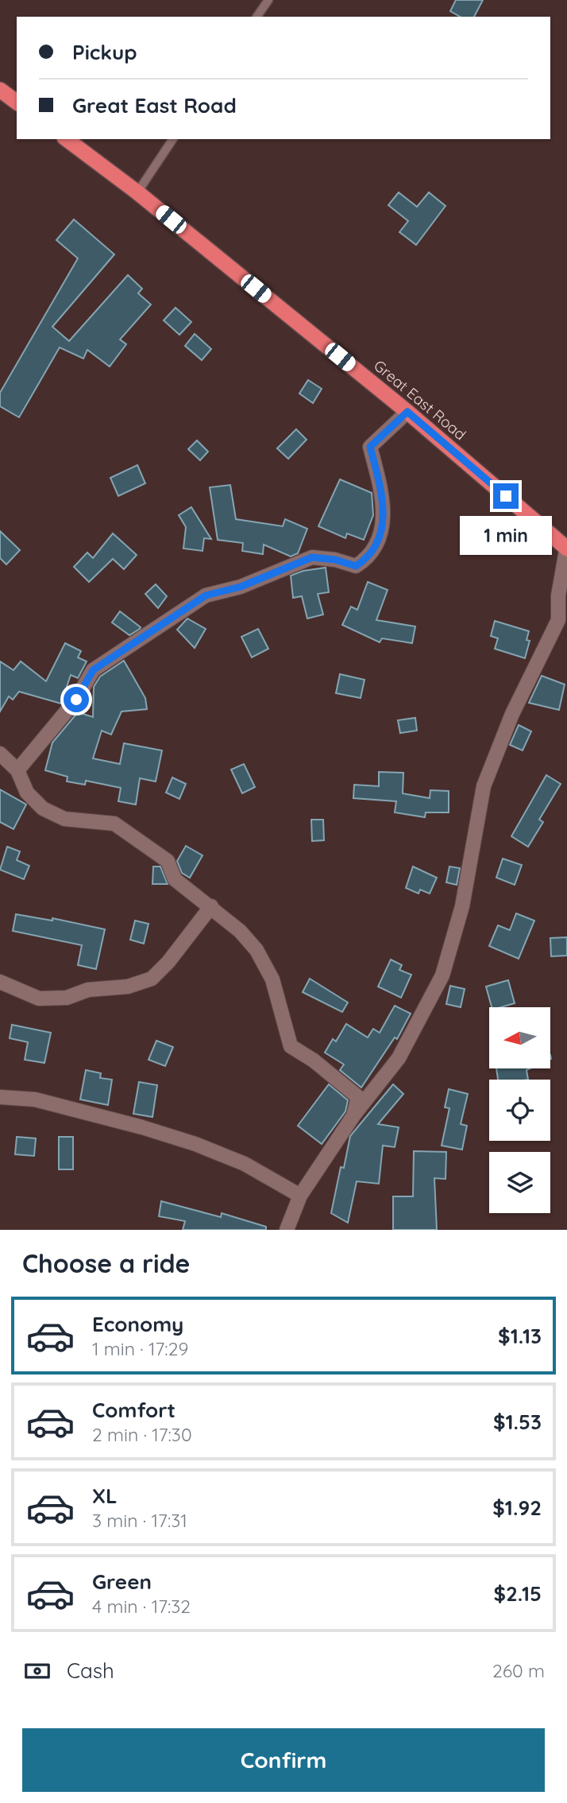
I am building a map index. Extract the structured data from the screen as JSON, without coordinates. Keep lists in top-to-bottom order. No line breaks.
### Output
{"streets":{"highway":["Great East Road"]},"north":"left","page":{"banner":["Pickup","Great East Road"],"bubble":"1 min","heading":"Choose a ride","list":[{"name":"Economy","note":"1 min · 17:29","value":"$1.13"},{"name":"Comfort","note":"2 min · 17:30","value":"$1.53"},{"name":"XL","note":"3 min · 17:31","value":"$1.92"},{"name":"Green","note":"4 min · 17:32","value":"$2.15"}],"pay":["Cash","260 m"],"buttons":"Confirm"}}
